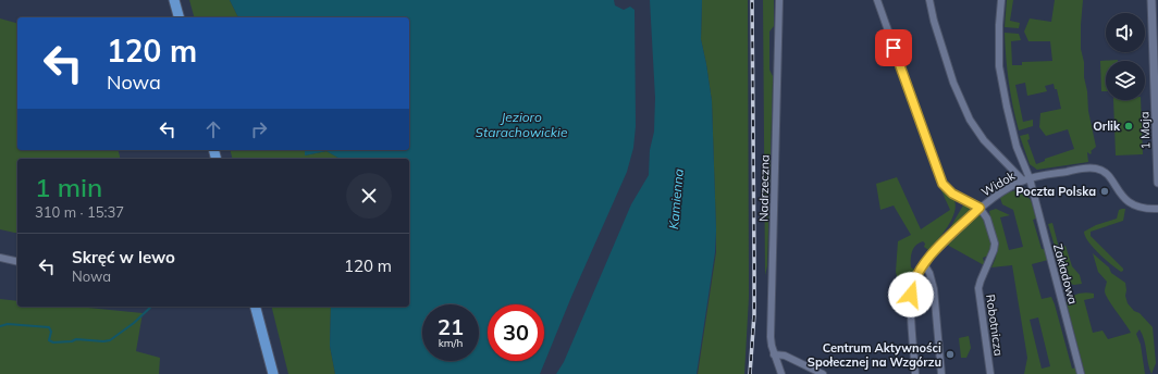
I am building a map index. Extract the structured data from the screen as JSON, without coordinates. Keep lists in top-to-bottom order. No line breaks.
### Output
{"streets":{"street":["1 Maja","Widok","Nadrzeczna","Zakładowa","Robotnicza"]},"crossings":[["Widok","Zakładowa"],["Widok","Robotnicza"]],"water":["Jezioro Starachowickie","Kamienna"],"places":["Orlik","Poczta Polska","Centrum Aktywności Społecznej na Wzgórzu"],"page":{"turn":["120 m","Nowa"],"heading":["1 min","310 m · 15:37"],"list":[{"name":"Skręć w lewo","note":"Nowa","value":"120 m"}],"speed":"21 km/h","limit":"30"}}
